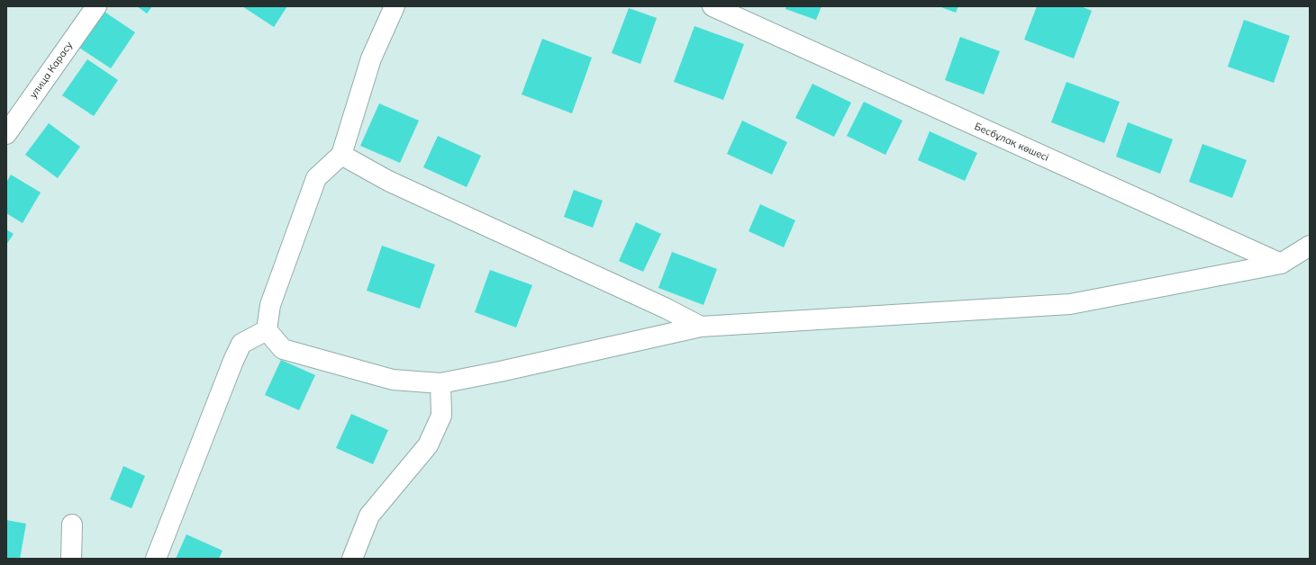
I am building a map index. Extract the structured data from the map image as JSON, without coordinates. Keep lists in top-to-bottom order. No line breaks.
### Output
{"streets":{"street":["улица Карасу","Бесбұлақ көшесі"]}}
